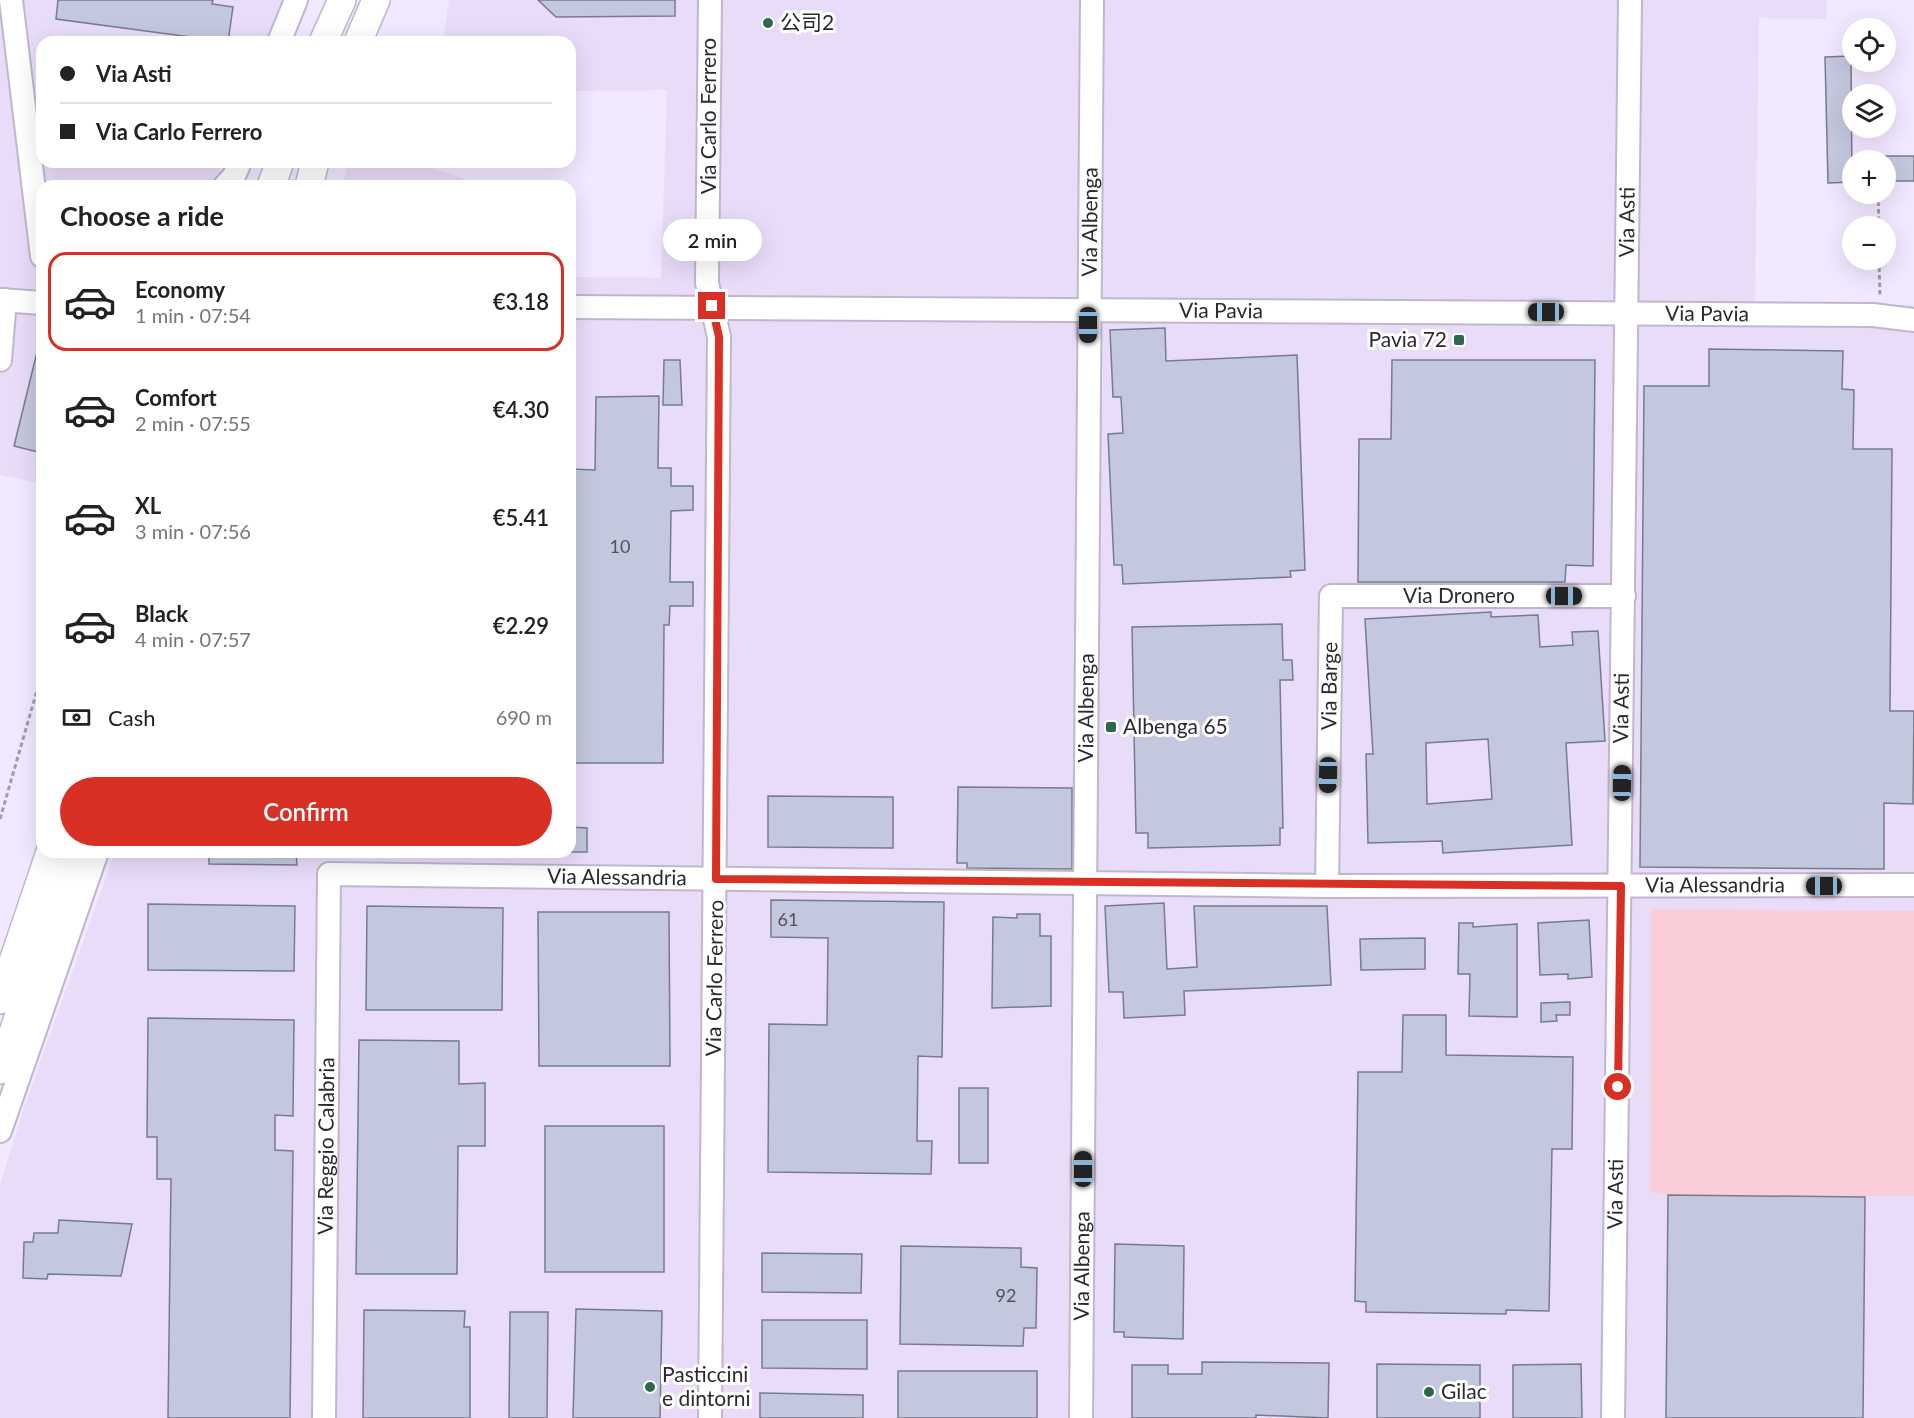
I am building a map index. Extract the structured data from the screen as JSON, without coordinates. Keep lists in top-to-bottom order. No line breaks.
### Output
{"streets":{"street":["Via Carlo Ferrero","Via Albenga","Via Asti","Via Pavia","Via Dronero","Via Barge","Via Alessandria","Via Reggio Calabria"]},"crossings":[["Via Carlo Ferrero","Via Pavia"],["Via Carlo Ferrero","Via Alessandria"],["Via Albenga","Via Pavia"],["Via Albenga","Via Alessandria"],["Via Asti","Via Pavia"],["Via Asti","Via Dronero"],["Via Asti","Via Alessandria"],["Via Dronero","Via Barge"],["Via Barge","Via Alessandria"],["Via Alessandria","Via Reggio Calabria"]],"places":{"other":["公司2","Pasticcini e dintorni","Gilac"],"transit":["Pavia 72","Albenga 65"]},"house_numbers":["10","61","92"],"page":{"map_buttons":["+","−"],"banner":["Via Asti","Via Carlo Ferrero"],"heading":"Choose a ride","bubble":"2 min","list":[{"name":"Economy","note":"1 min · 07:54","value":"€3.18"},{"name":"Comfort","note":"2 min · 07:55","value":"€4.30"},{"name":"XL","note":"3 min · 07:56","value":"€5.41"},{"name":"Black","note":"4 min · 07:57","value":"€2.29"}],"pay":["Cash","690 m"],"buttons":"Confirm"}}
